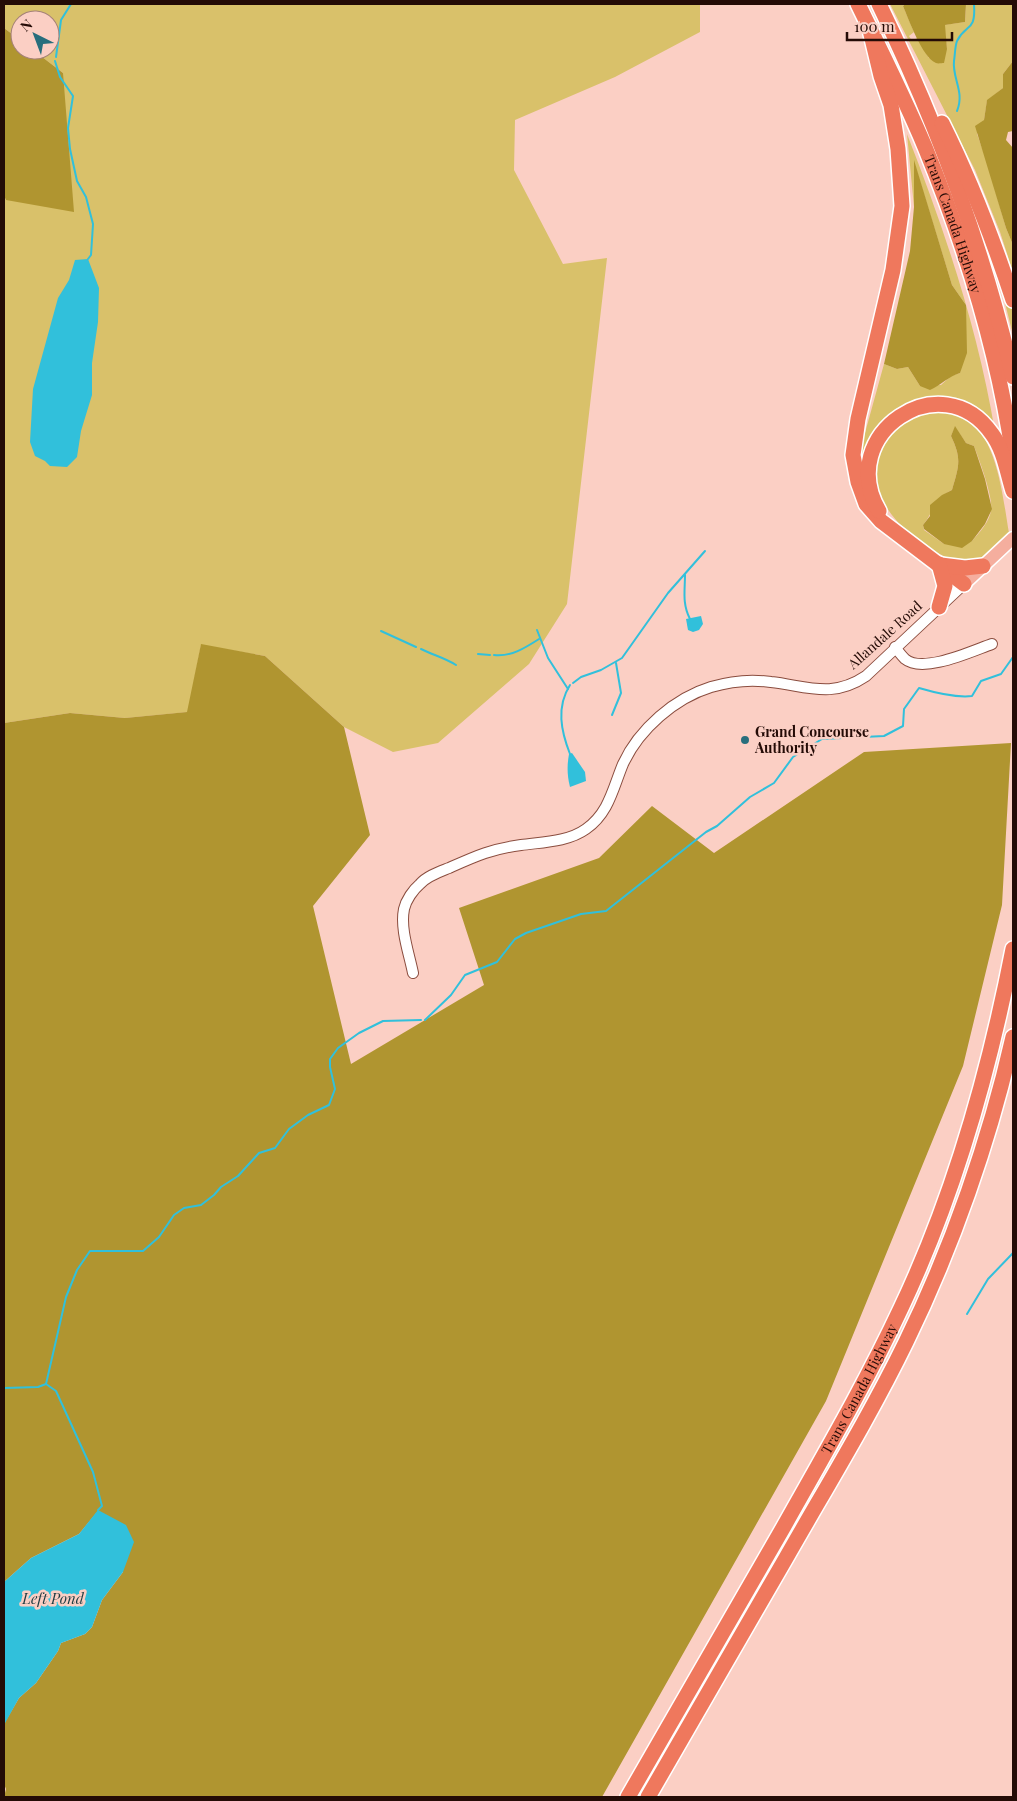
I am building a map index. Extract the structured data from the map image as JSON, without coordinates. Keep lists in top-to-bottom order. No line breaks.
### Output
{"streets":{"highway":["Trans Canada Highway"],"main road":["Allandale Road"]},"water":["Left Pond"],"places":["Grand Concourse Authority"],"scale_bar":"100 m","north":"top left"}
